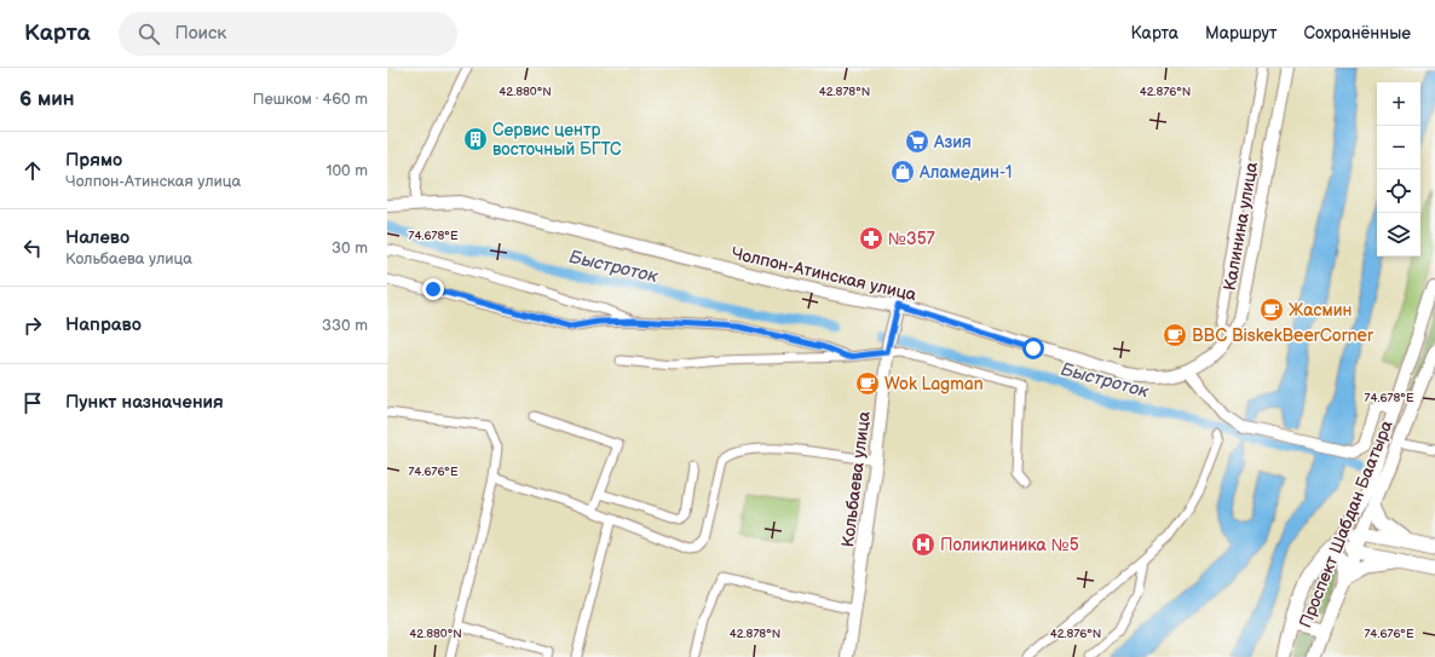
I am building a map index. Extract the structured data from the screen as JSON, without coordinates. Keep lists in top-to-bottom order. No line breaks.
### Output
{"streets":{"main road":["Калинина улица","Чолпон-Атинская улица","Кольбаева улица","Проспект Шабдан Баатыра"]},"crossings":[["Калинина улица","Чолпон-Атинская улица"],["Чолпон-Атинская улица","Кольбаева улица"]],"water":["Быстроток"],"places":{"building":["Сервис центр восточный БГТС"],"supermarket":["Азия"],"shop":["Аламедин-1"],"pharmacy":["№357"],"cafe":["Жасмин","BBC BiskekBeerCorner","Wok Lagman"],"hospital":["Поликлиника №5"]},"page":{"header":"Карта","search":"Поиск","nav":["Карта","Маршрут","Сохранённые"],"heading":["6 мин","Пешком · 460 m"],"map_buttons":["+","−"],"list":[["Прямо","Чолпон-Атинская улица","100 m"],["Налево","Кольбаева улица","30 m"],["Направо","330 m"],"Пункт назначения"]},"coordinates":["42.880°N","42.878°N","42.876°N","74.678°E","74.676°E"]}
